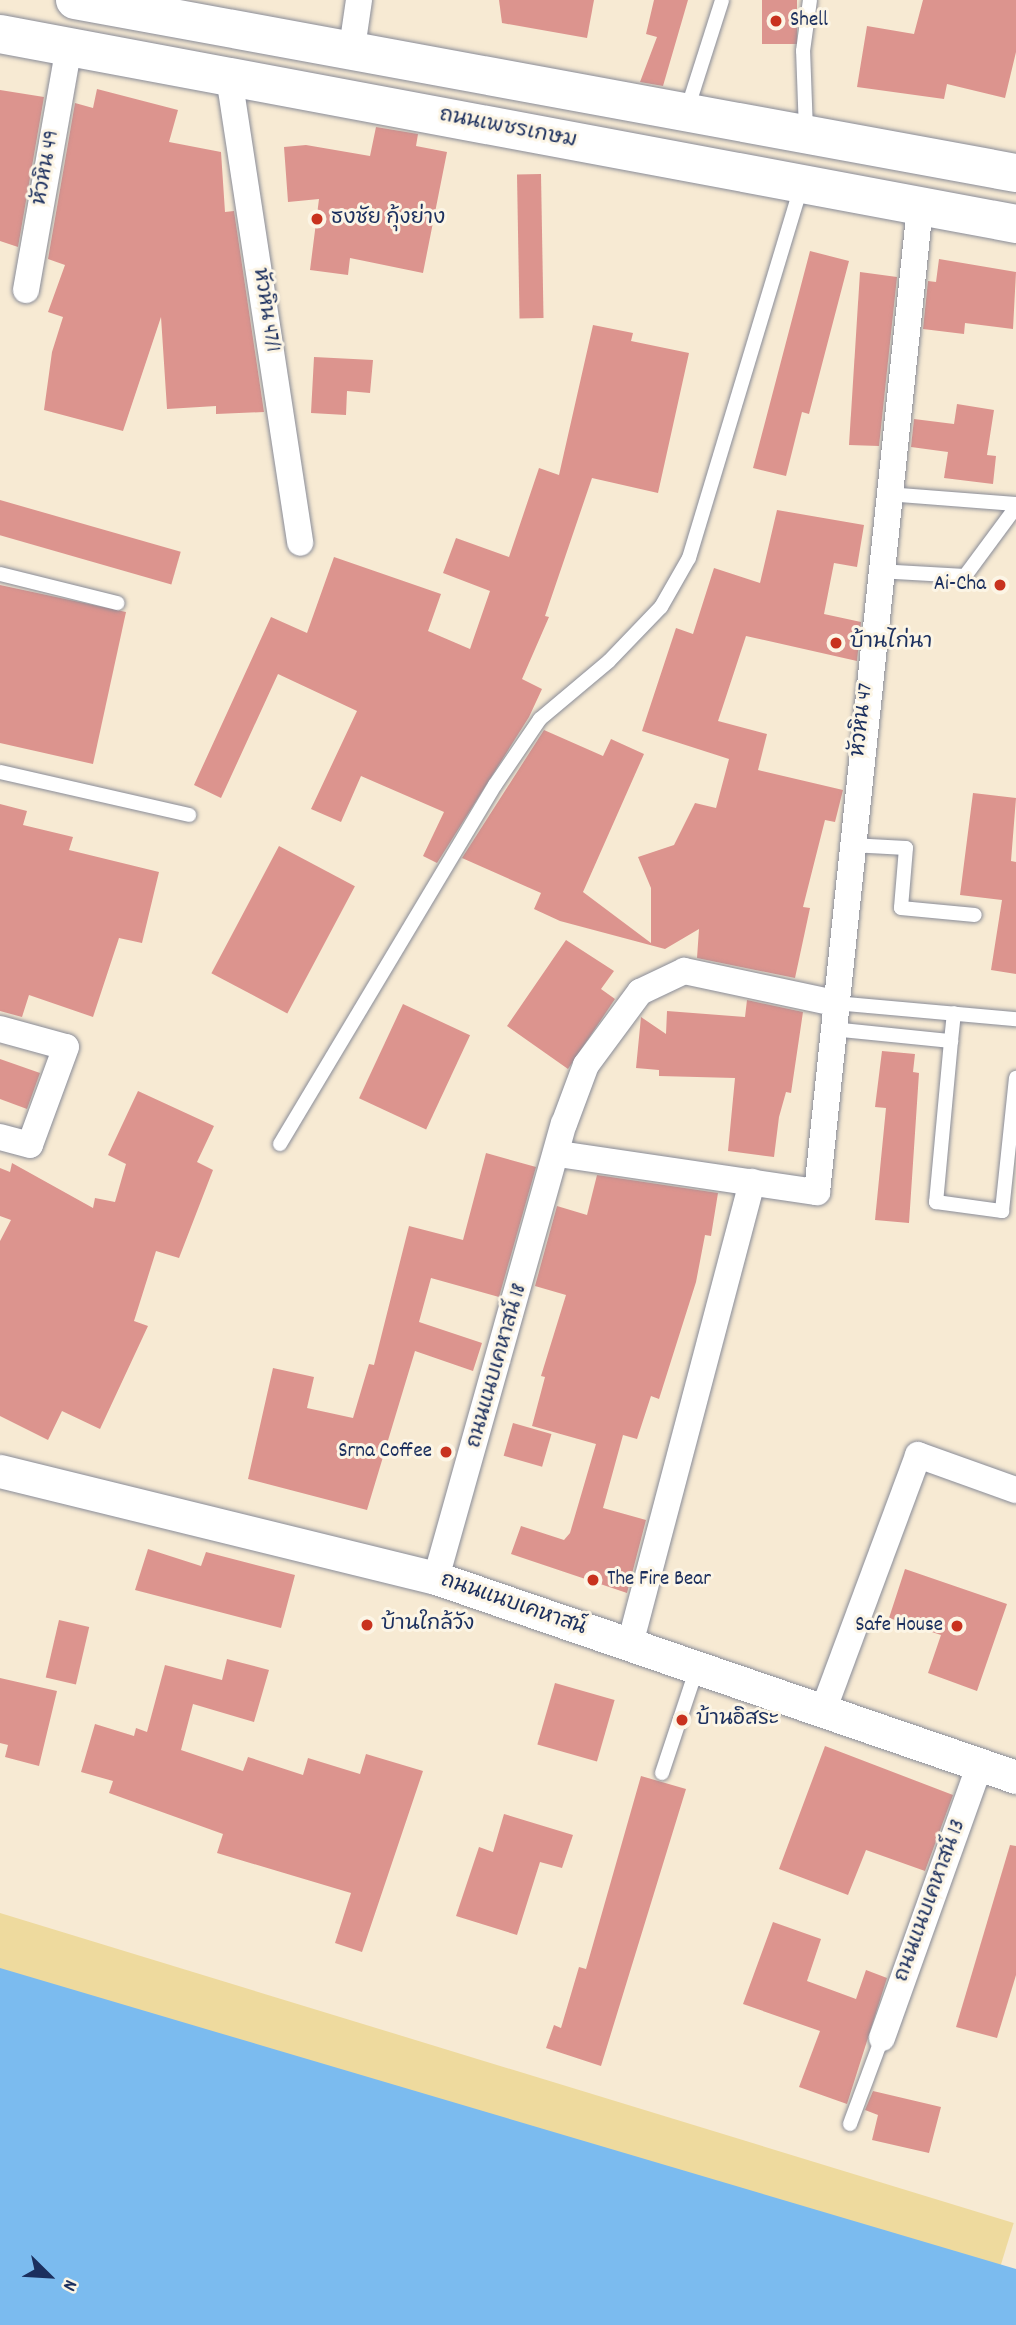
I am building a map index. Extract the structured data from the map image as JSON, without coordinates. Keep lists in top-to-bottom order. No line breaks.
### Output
{"streets":{"main road":["ถนนเพชรเกษม"],"street":["หัวหิน 49","หัวหิน 47/1","หัวหิน 47","ถนนแนบเคหาสน์ 18","ถนนแนบเคหาสน์","ถนนแนบเคหาสน์ 13"]},"crossings":[["ถนนเพชรเกษม","หัวหิน 49"],["ถนนเพชรเกษม","หัวหิน 47/1"],["ถนนเพชรเกษม","หัวหิน 47"],["หัวหิน 47","ถนนแนบเคหาสน์ 18"],["ถนนแนบเคหาสน์ 18","ถนนแนบเคหาสน์"],["ถนนแนบเคหาสน์","ถนนแนบเคหาสน์ 13"]],"places":["Shell","ธงชัย กุ้งย่าง","Ai-Cha","บ้านไก่นา","Srna Coffee","The Fire Bear","บ้านใกล้วัง","Safe House","บ้านอิสระ"],"north":"bottom right"}
